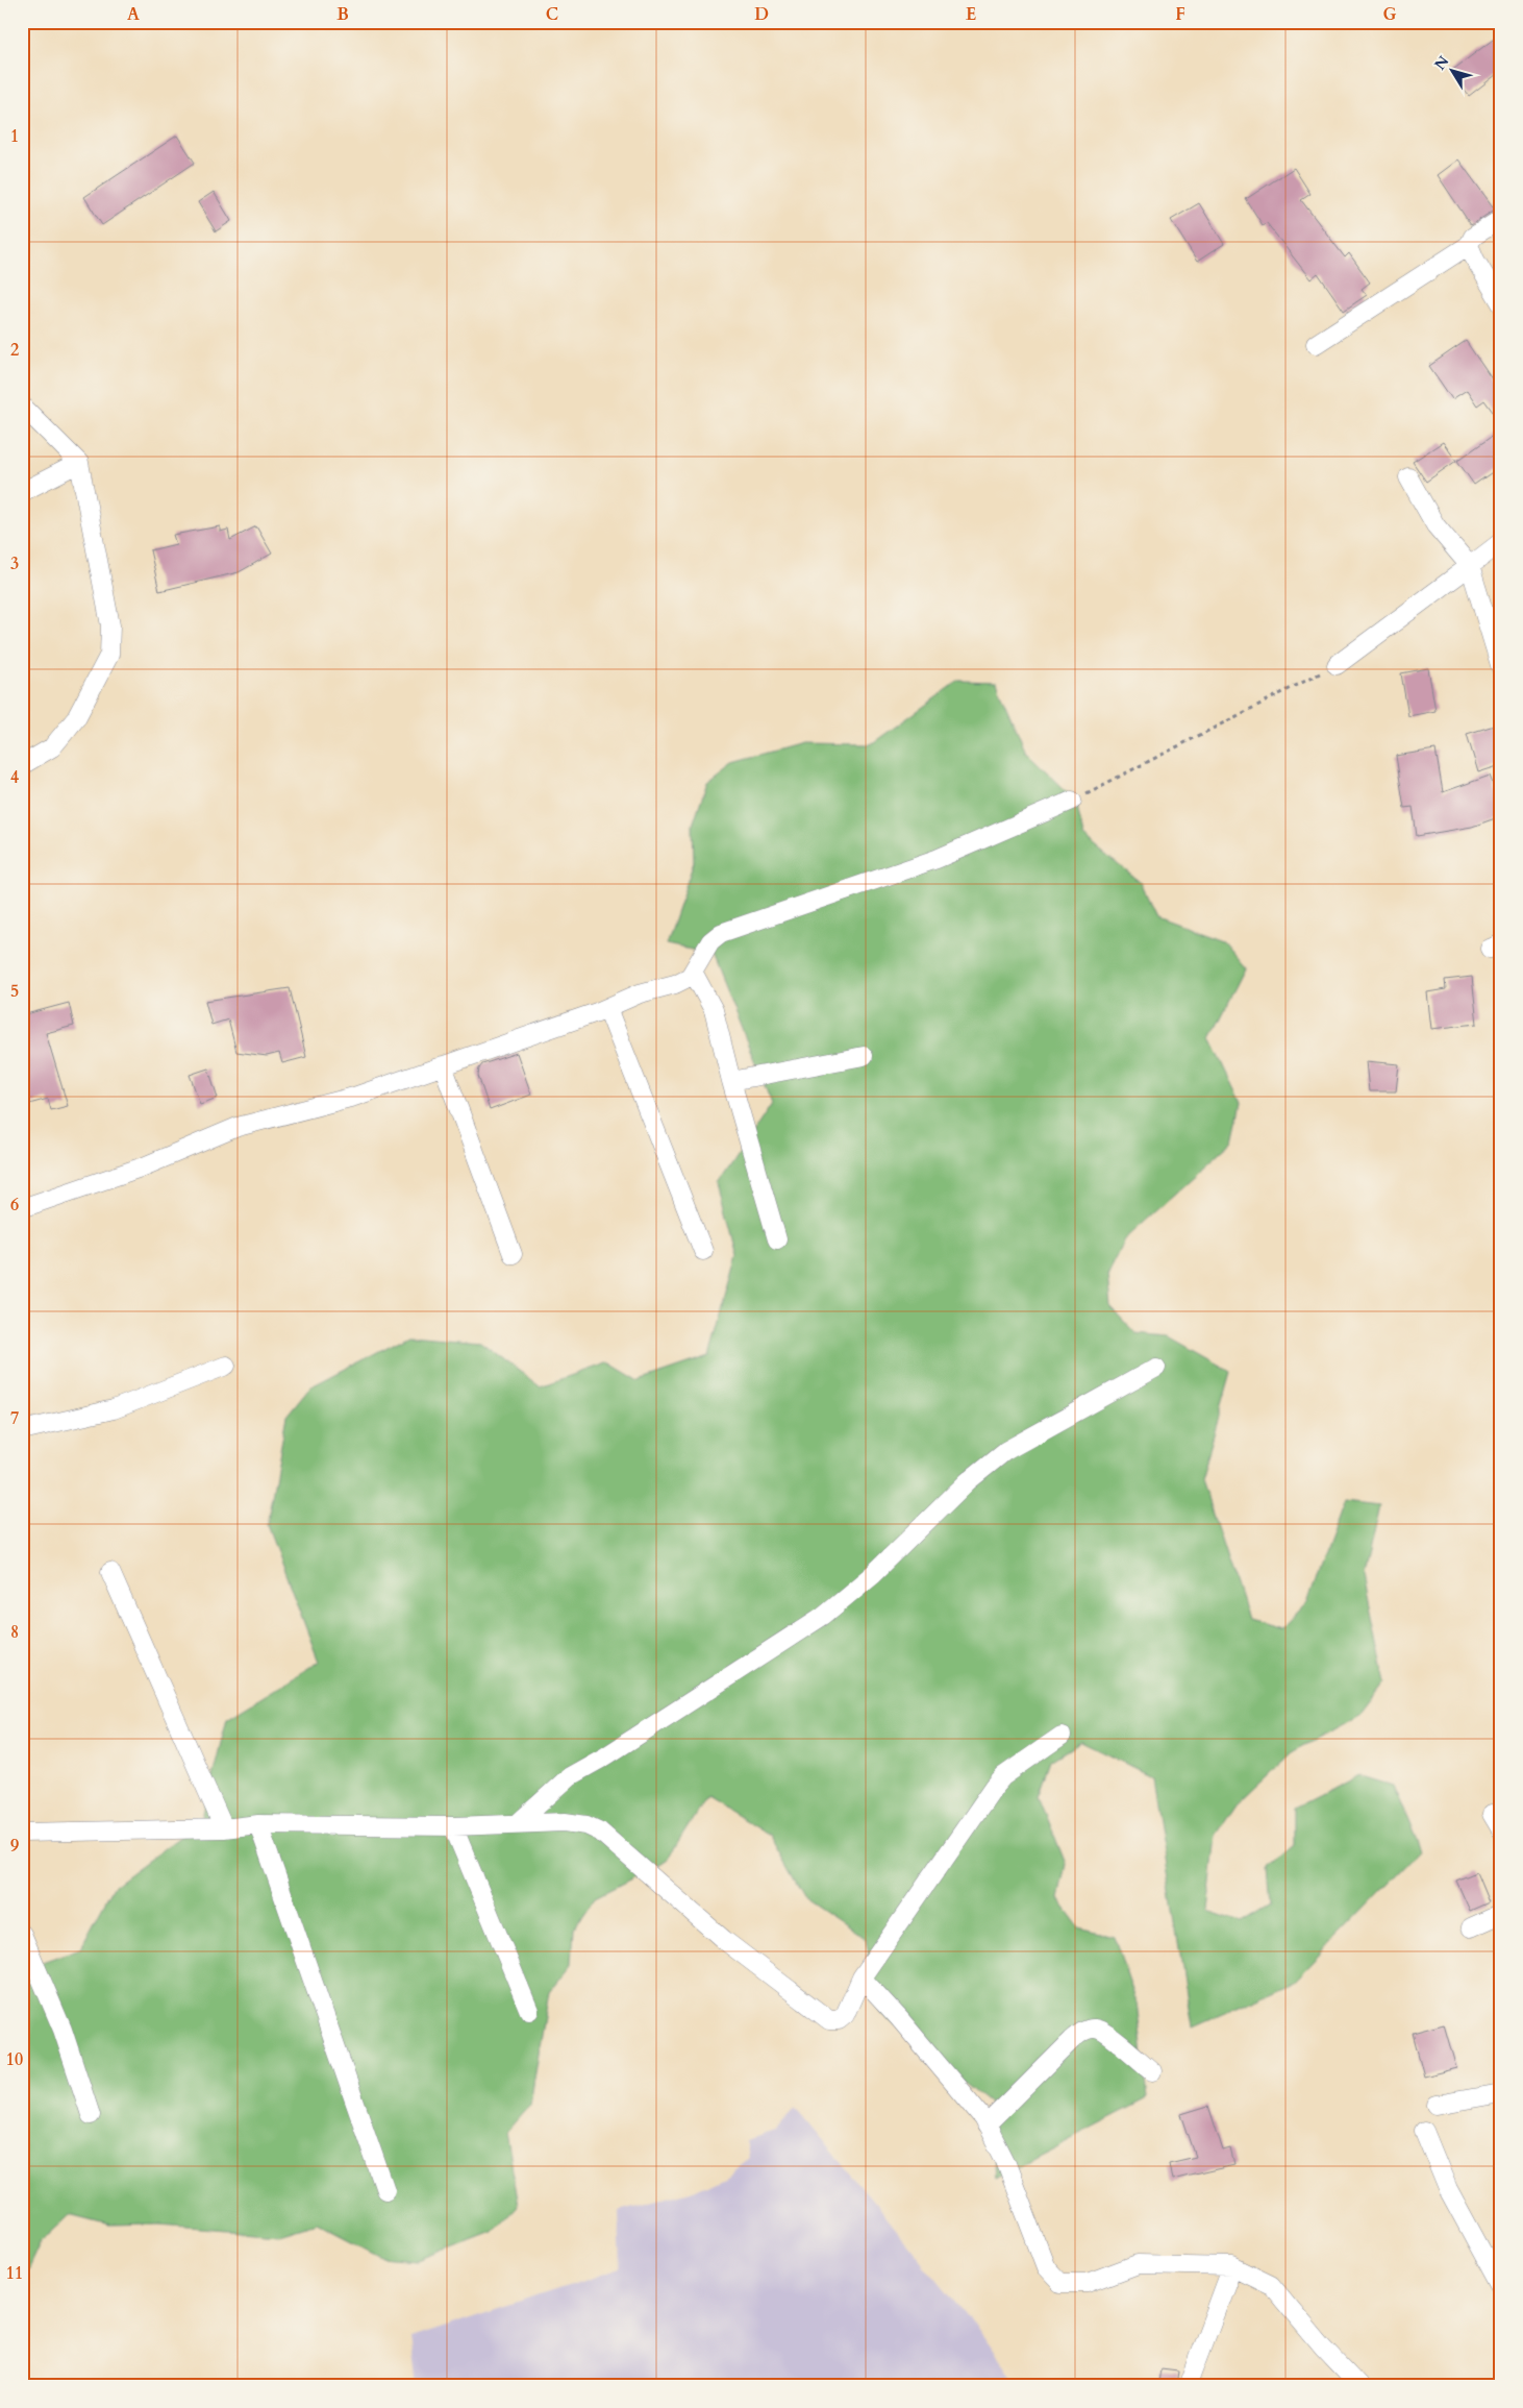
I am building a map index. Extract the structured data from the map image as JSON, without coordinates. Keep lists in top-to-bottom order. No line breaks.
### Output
{"north":"top left","grid":{"columns":["A","B","C","D","E","F","G"],"rows":["1","2","3","4","5","6","7","8","9","10","11"]}}
